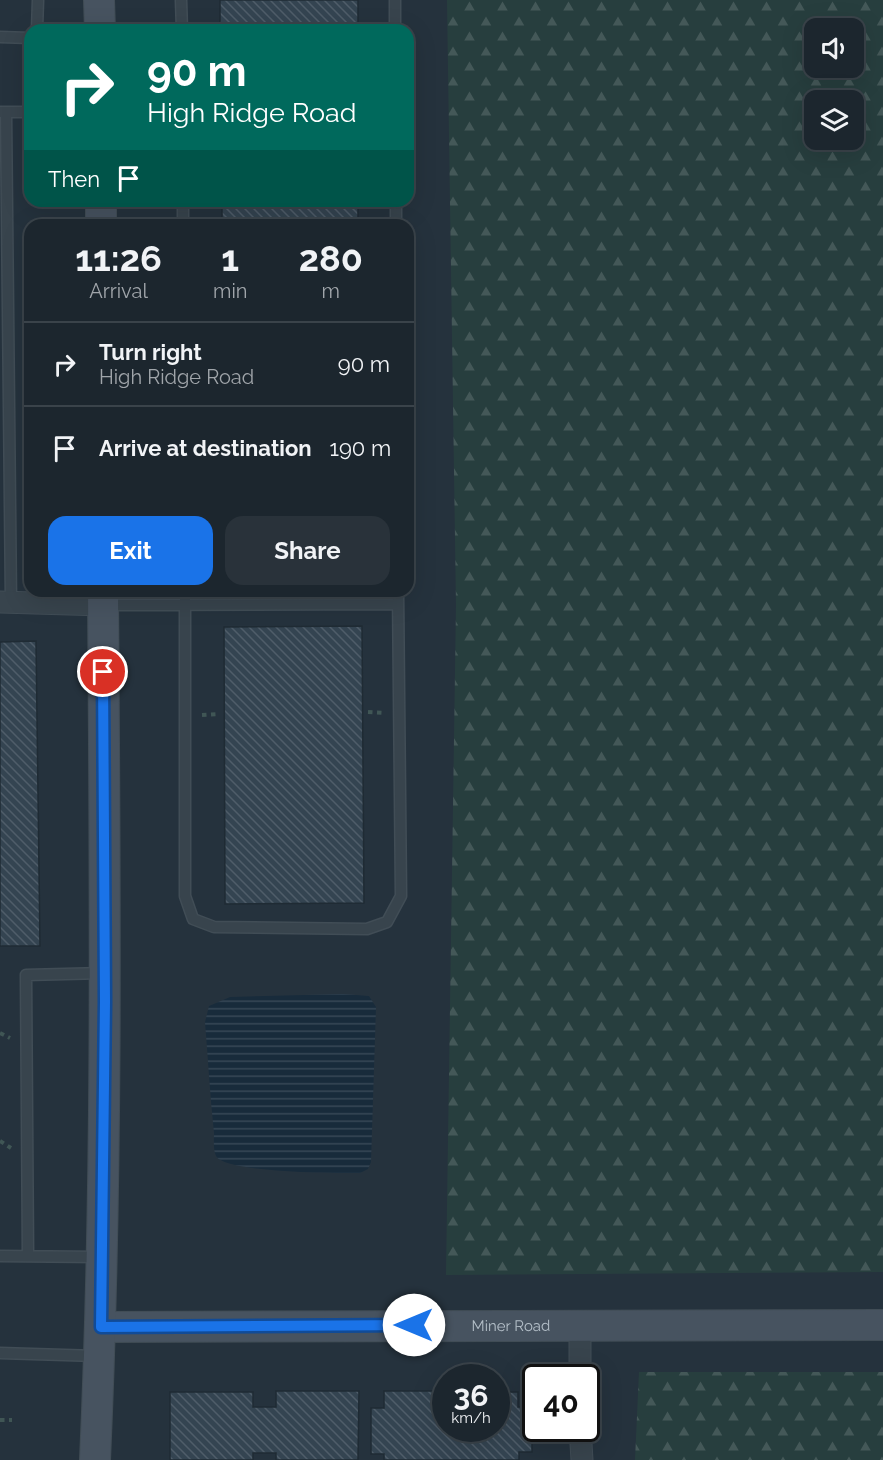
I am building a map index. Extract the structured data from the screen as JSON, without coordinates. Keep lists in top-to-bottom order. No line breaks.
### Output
{"streets":{"street":["Miner Road"]},"page":{"turn":["90 m","High Ridge Road"],"then":"Then","eta":["11:26","Arrival","1","min","280","m"],"list":[{"name":"Turn right","note":"High Ridge Road","value":"90 m"},{"name":"Arrive at destination","value":"190 m"}],"buttons":["Exit","Share"],"speed":"36 km/h","limit":"40"}}
